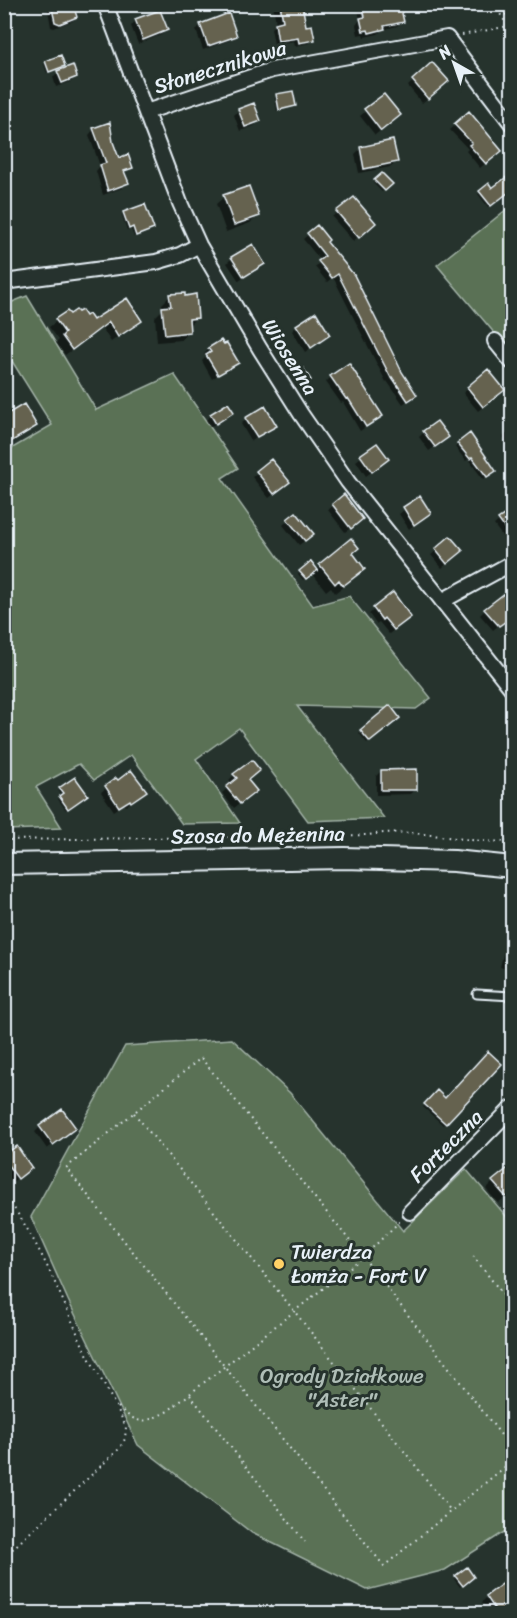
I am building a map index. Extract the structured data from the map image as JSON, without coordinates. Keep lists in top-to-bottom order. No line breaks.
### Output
{"streets":{"main road":["Szosa do Mężenina"],"street":["Słonecznikowa","Wiosenna","Forteczna"]},"crossings":[["Słonecznikowa","Wiosenna"]],"parks":["Ogrody Działkowe \"Aster\""],"places":["Twierdza Łomża - Fort V"],"north":"top left"}
